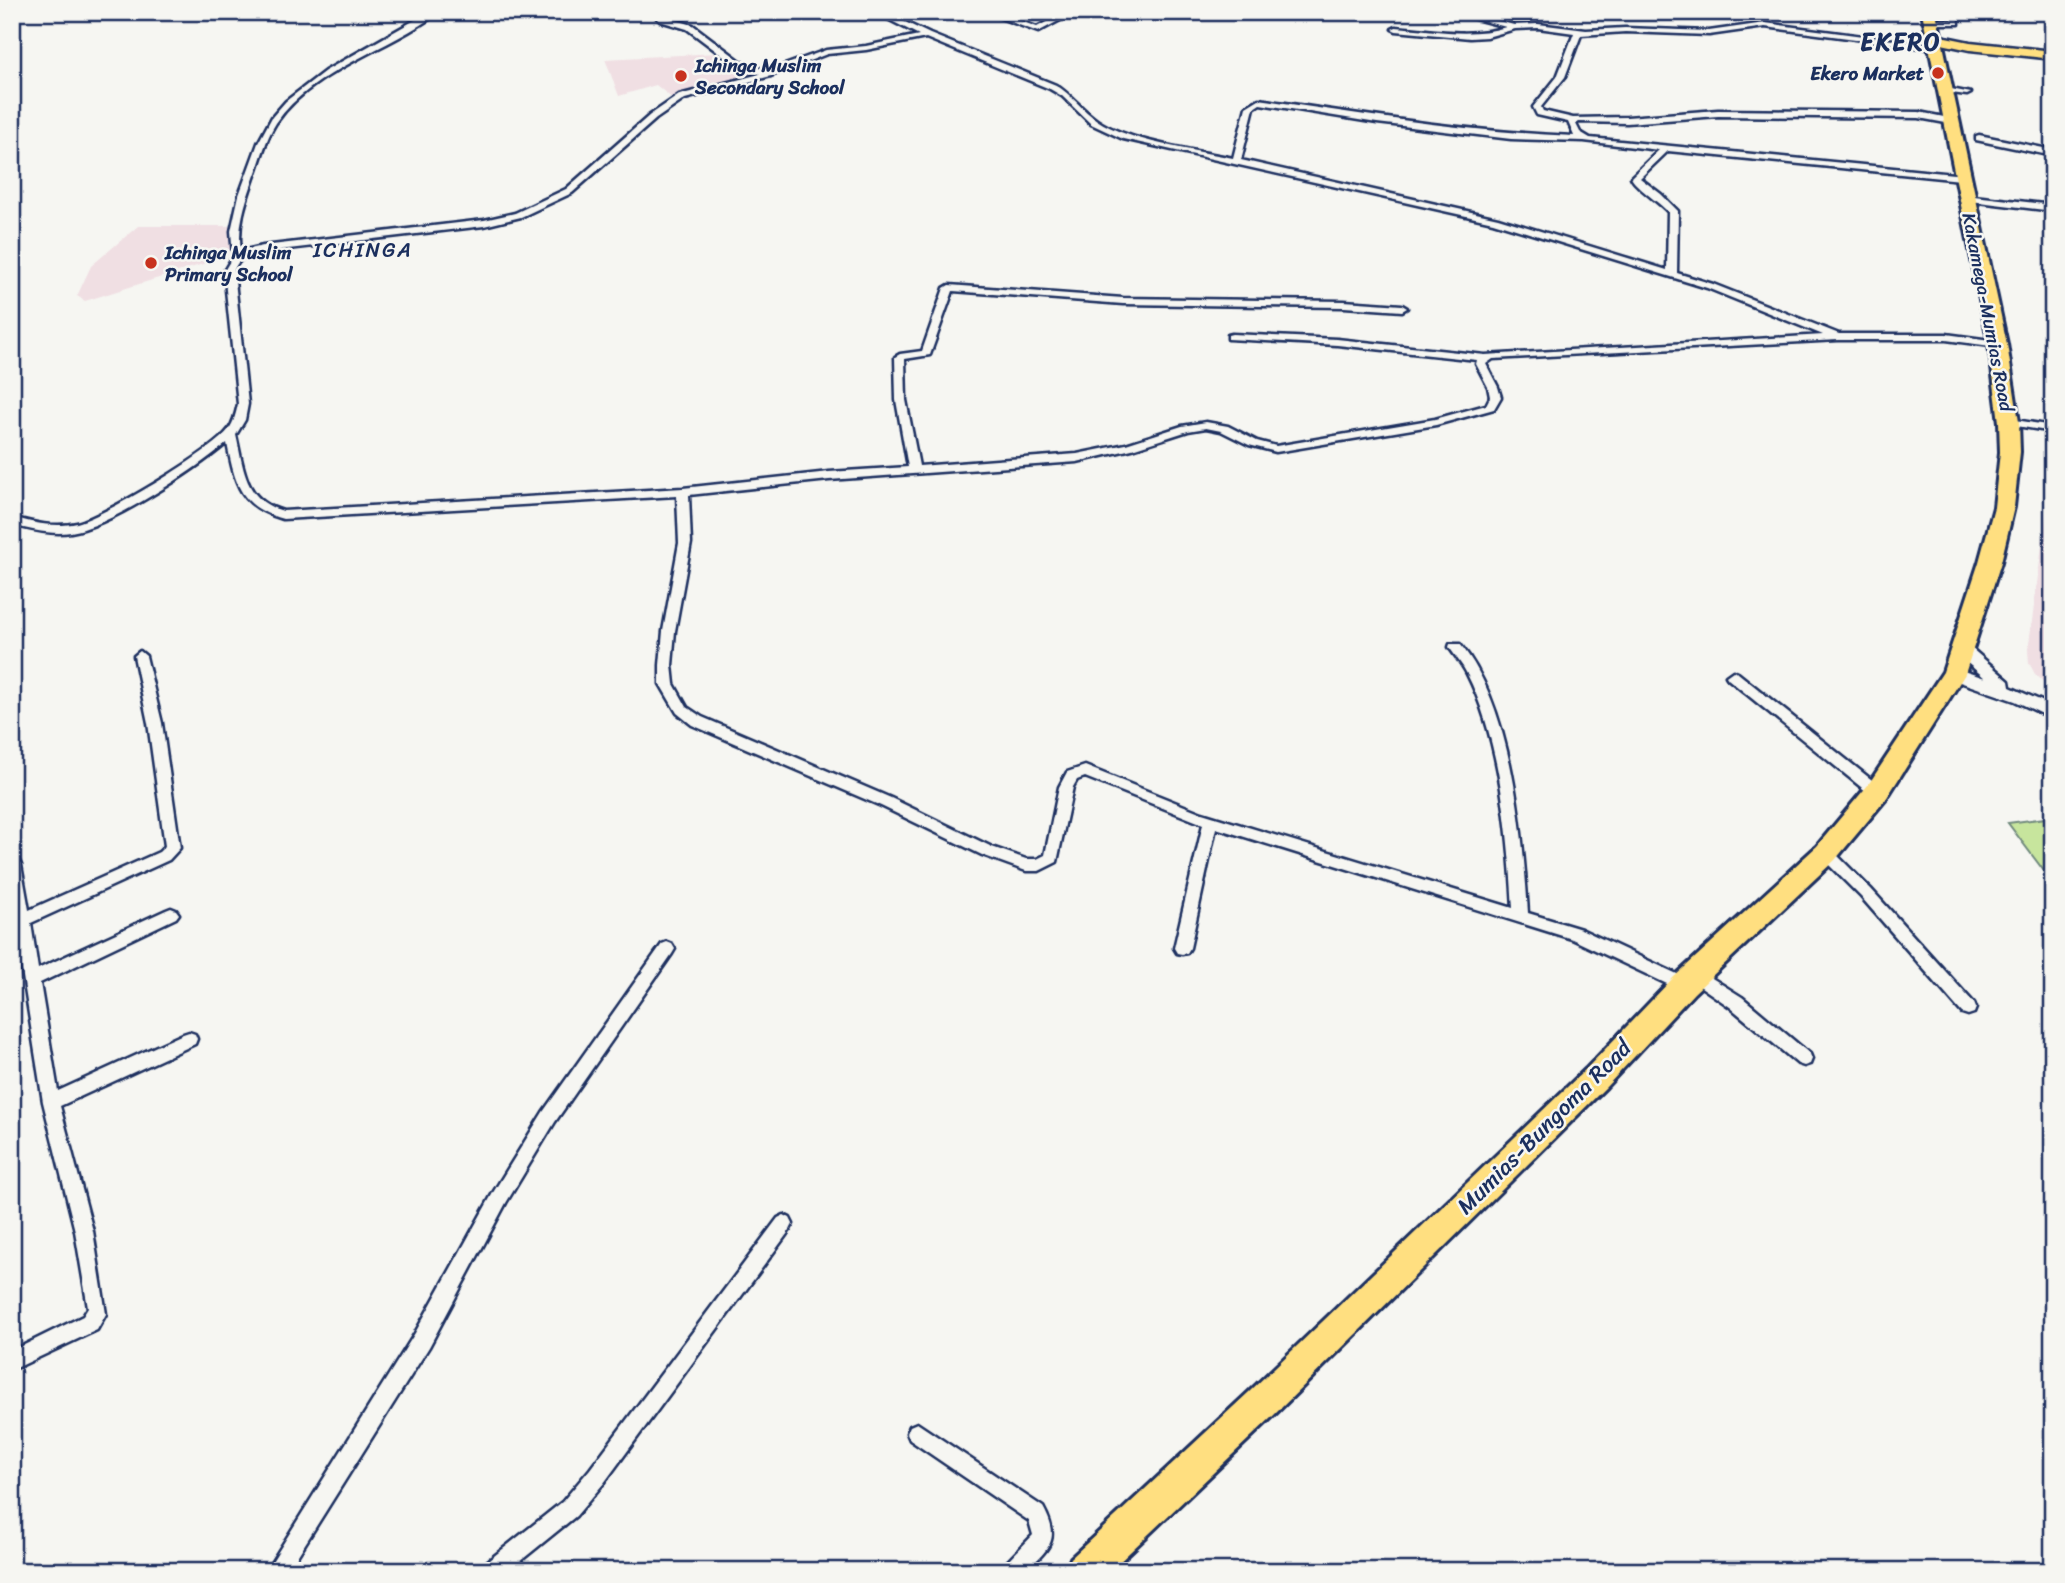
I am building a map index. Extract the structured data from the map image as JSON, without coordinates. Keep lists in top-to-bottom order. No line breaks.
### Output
{"streets":{"highway":["Kakamega-Mumias Road","Mumias-Bungoma Road"]},"crossings":[["Kakamega-Mumias Road","Mumias-Bungoma Road"]],"districts":["EKERO","ICHINGA"],"places":["Ekero Market","Ichinga Muslim Secondary School","Ichinga Muslim Primary School"]}
